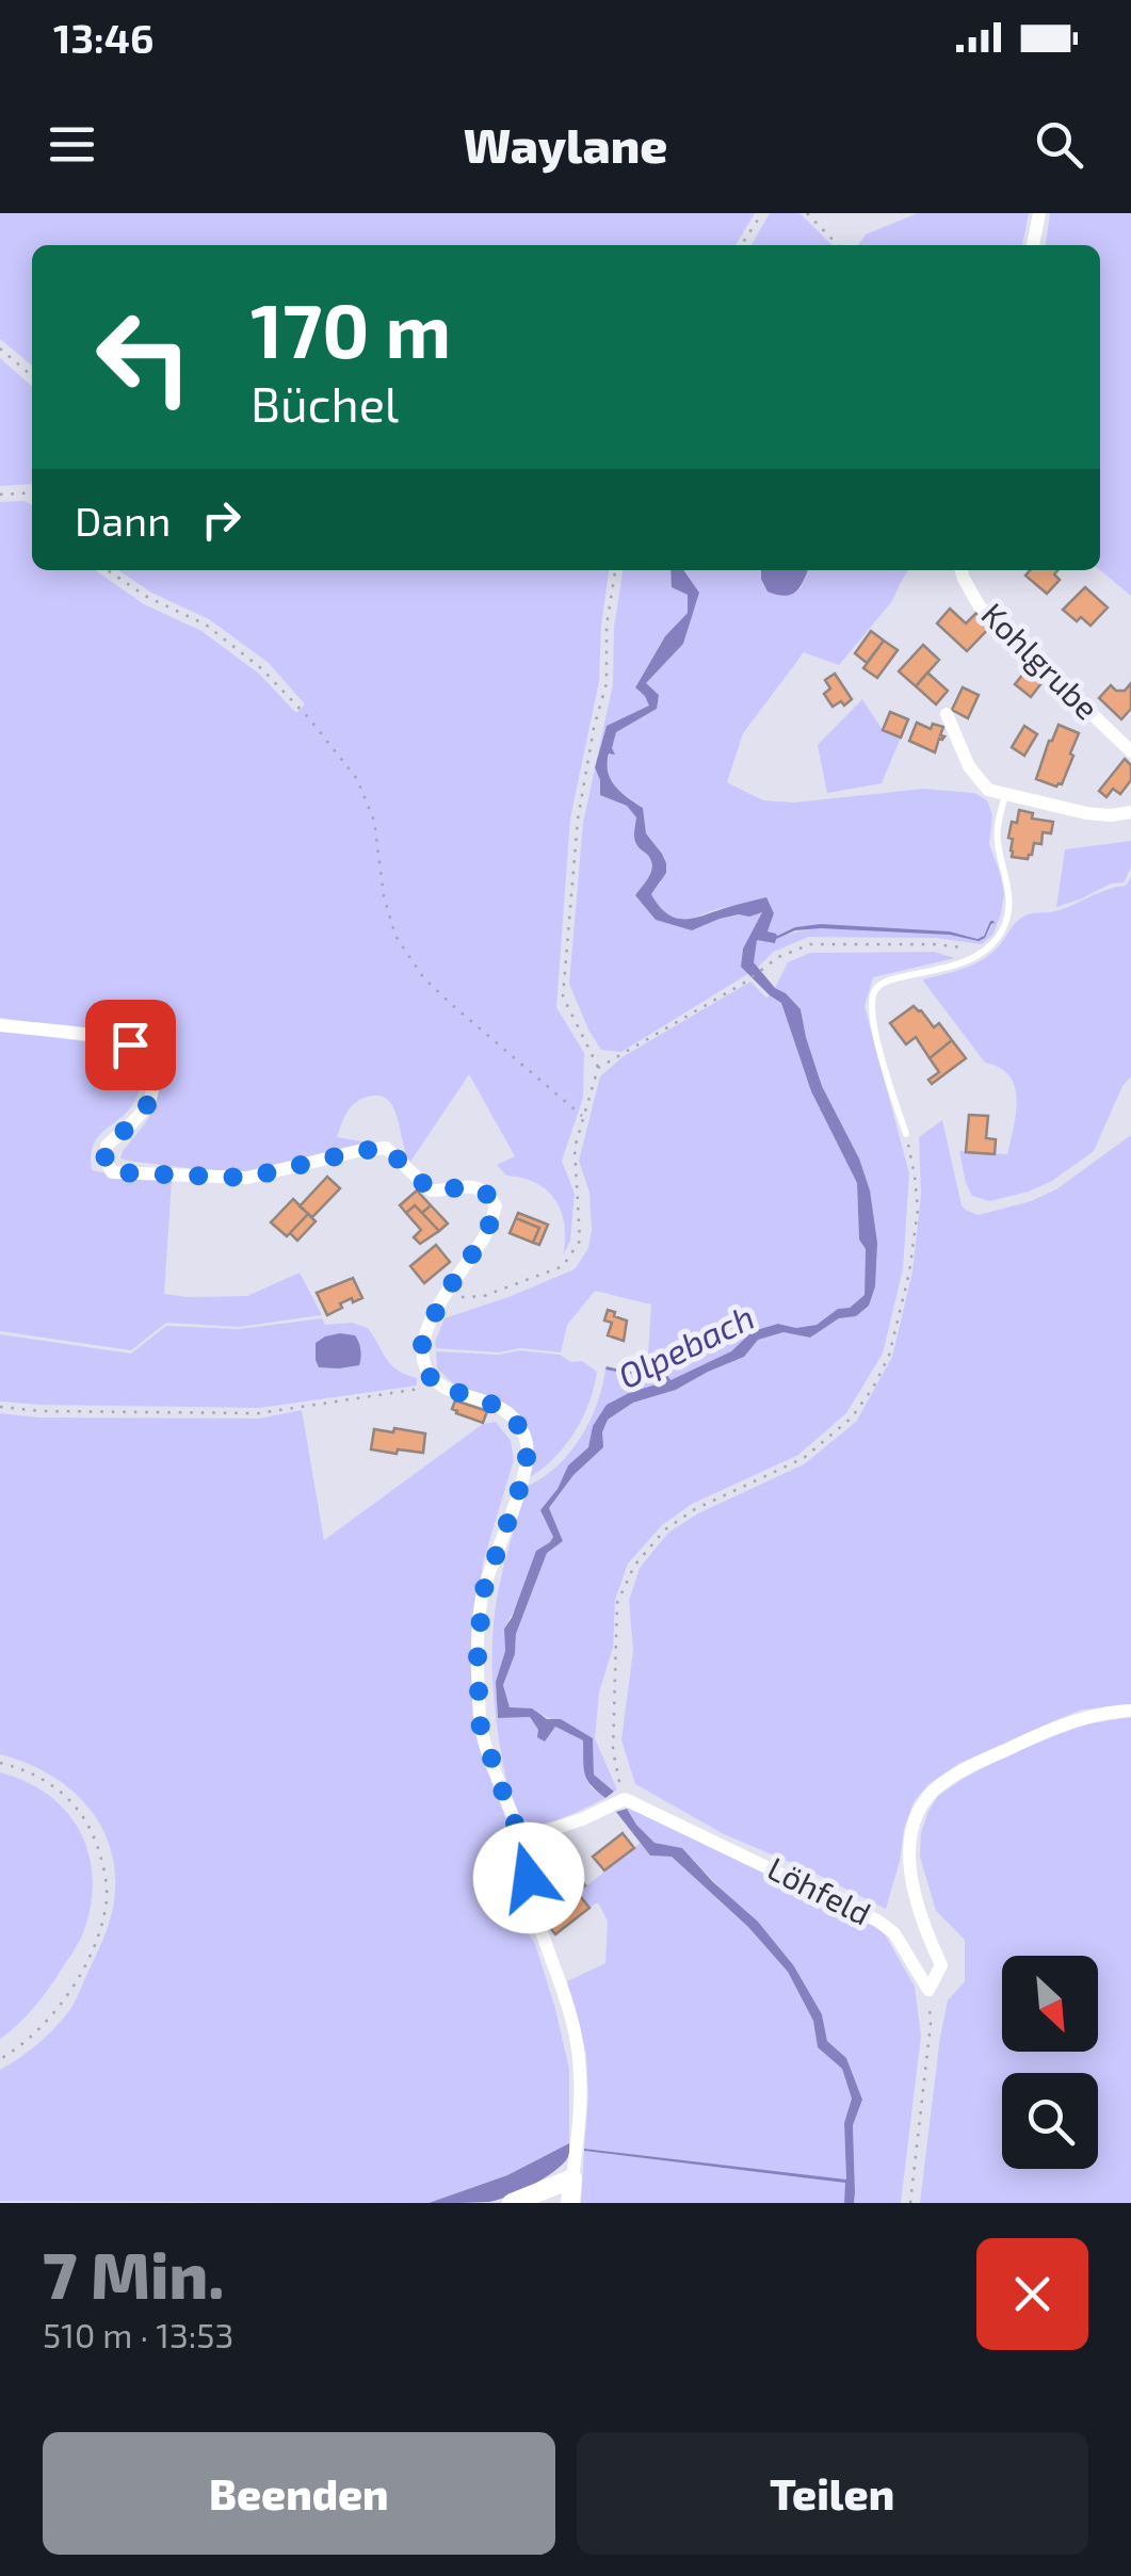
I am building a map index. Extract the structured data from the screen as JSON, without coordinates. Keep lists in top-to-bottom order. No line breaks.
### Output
{"streets":{"street":["Kohlgrube","Löhfeld"]},"water":["Olpebach"],"north":"bottom right","page":{"status":"13:46","header":"Waylane","turn":["170 m","Büchel"],"then":"Dann","heading":["7 Min.","510 m · 13:53"],"buttons":["Beenden","Teilen"]}}
